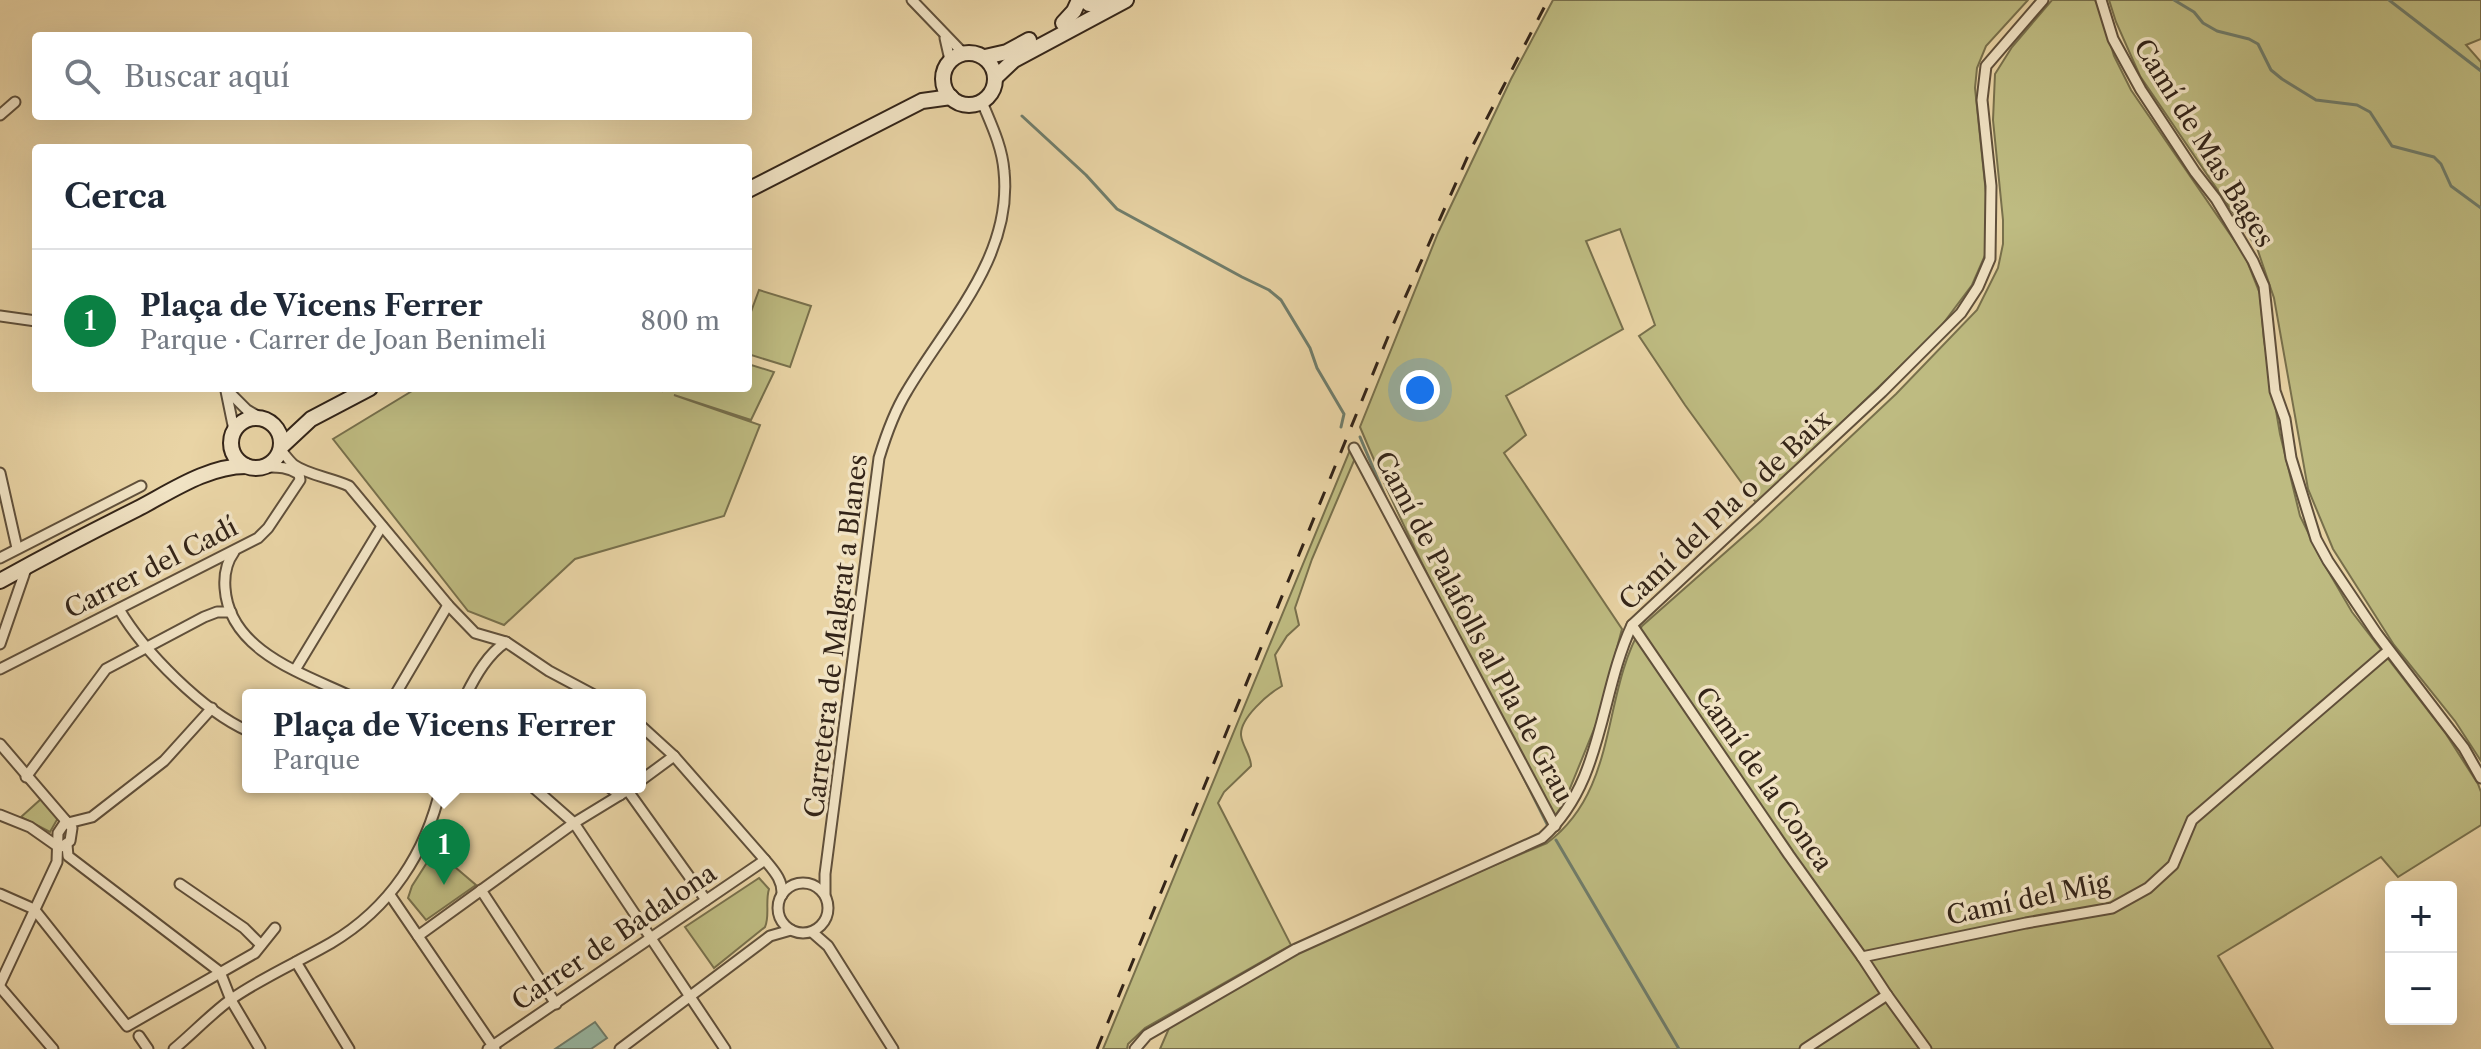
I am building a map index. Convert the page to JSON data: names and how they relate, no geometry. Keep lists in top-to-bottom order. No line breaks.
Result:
{"streets":{"street":["Camí de Mas Bages","Camí del Pla o de Baix","Carrer del Cadí","Camí de Palafolls al Pla de Grau","Carretera de Malgrat a Blanes","Camí de la Conca","Camí del Mig","Carrer de Badalona"]},"crossings":[["Camí de Mas Bages","Camí del Mig"],["Camí del Pla o de Baix","Camí de Palafolls al Pla de Grau"],["Camí del Pla o de Baix","Camí de la Conca"],["Camí de la Conca","Camí del Mig"]],"page":{"search":"Buscar aquí","heading":"Cerca","list":[{"mark":"1","name":"Plaça de Vicens Ferrer","note":"Parque · Carrer de Joan Benimeli","value":"800 m"}],"popup":["Plaça de Vicens Ferrer","Parque"],"pins":"1","map_buttons":["+","−"]}}
